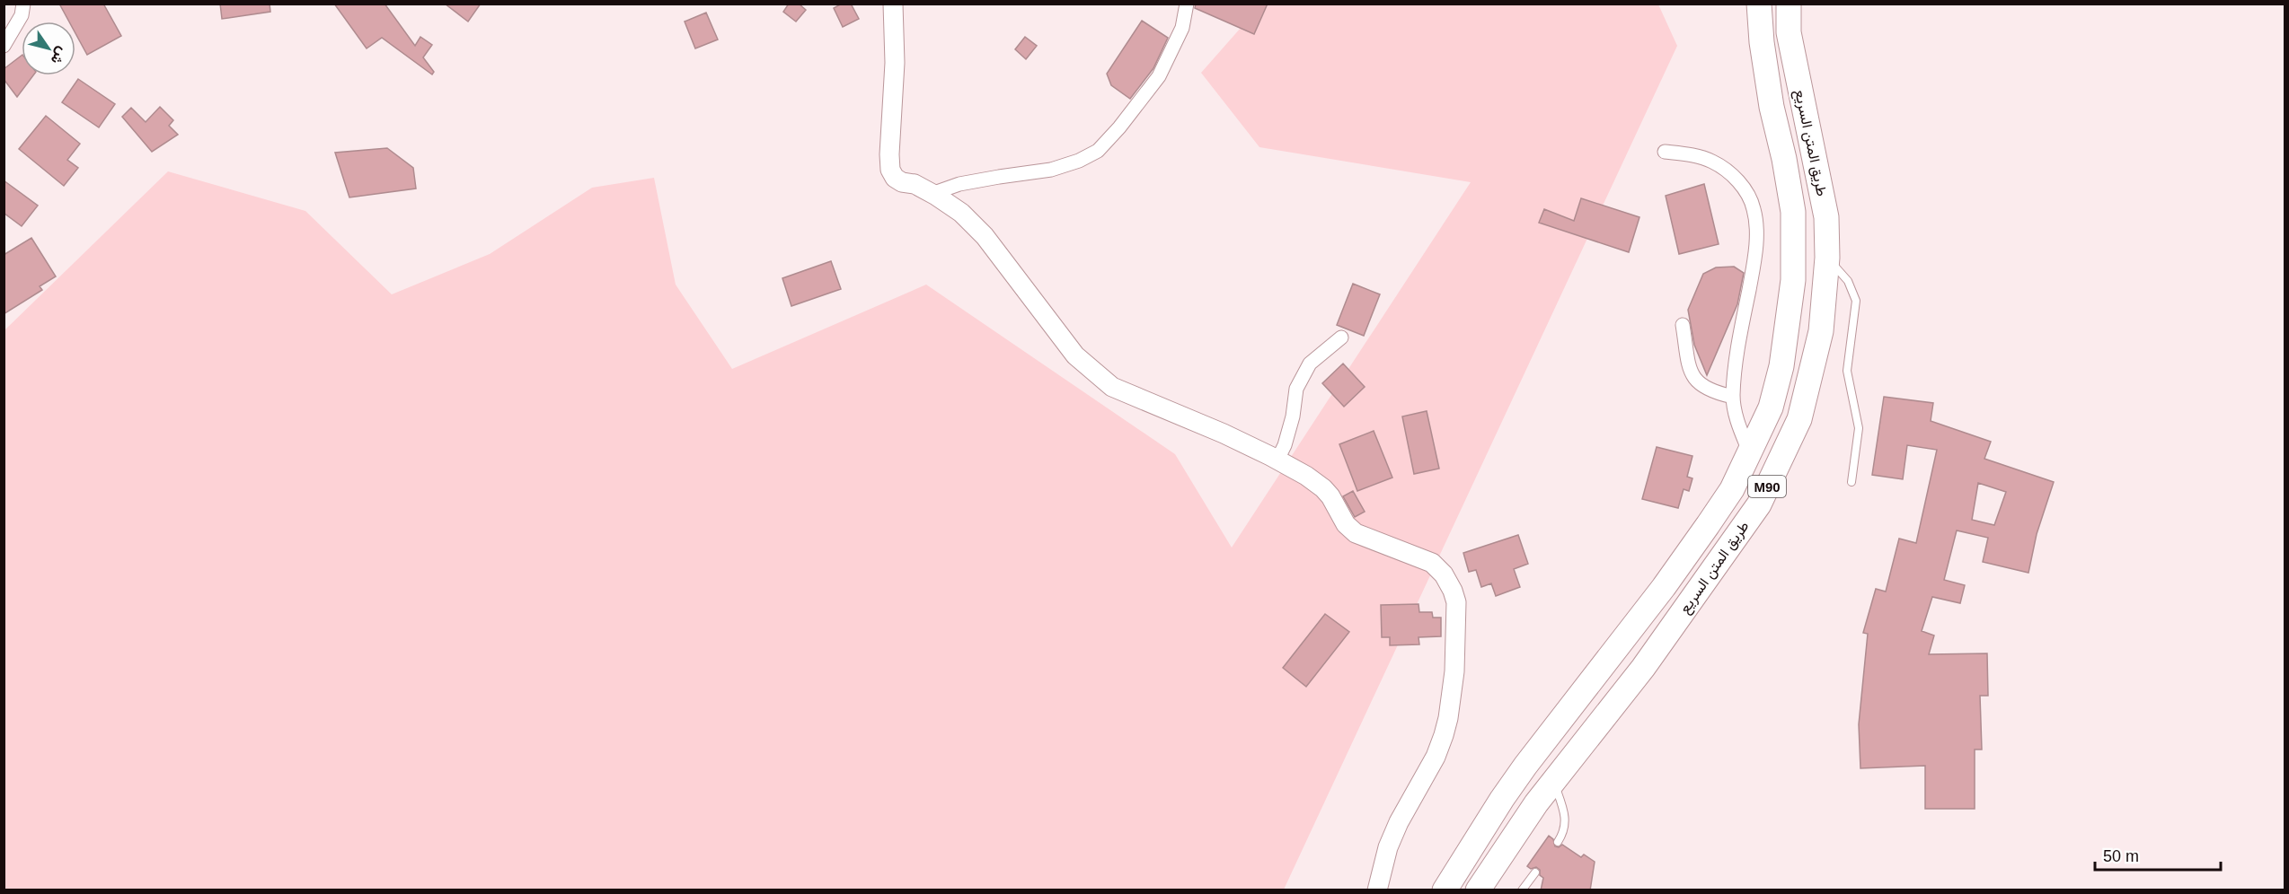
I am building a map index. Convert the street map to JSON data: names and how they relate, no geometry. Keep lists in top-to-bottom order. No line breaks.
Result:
{"streets":{"highway":["طريق المتن السريع","M90"]},"scale_bar":"50 m","north":"bottom right"}
